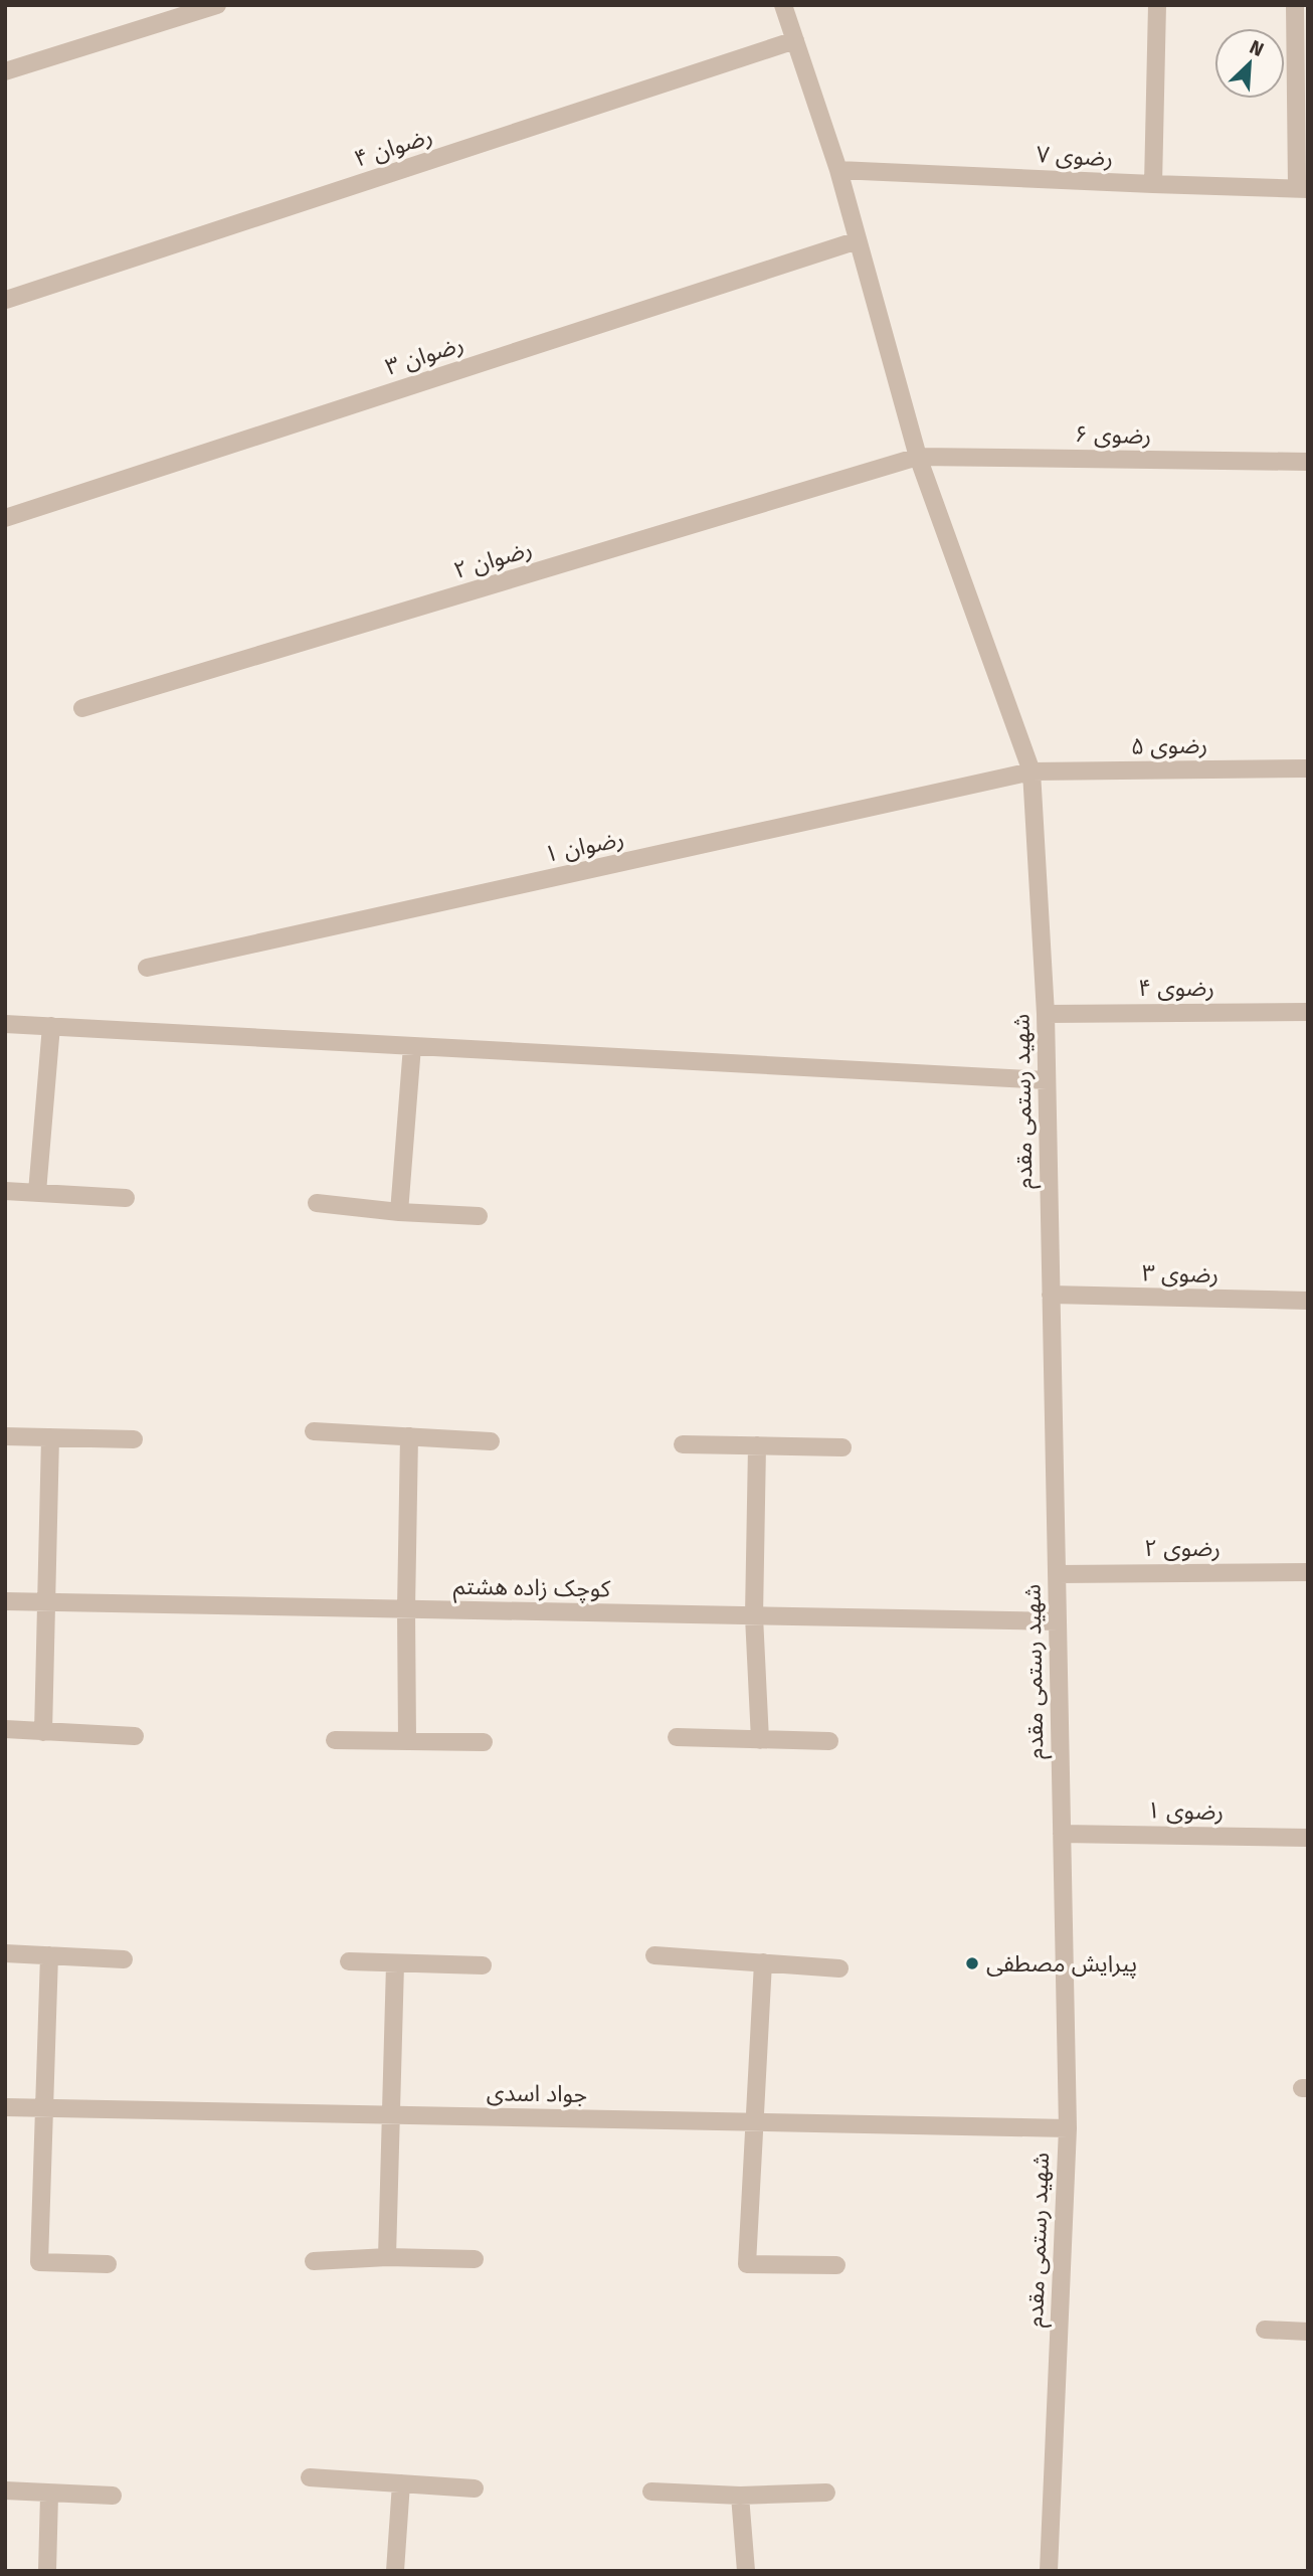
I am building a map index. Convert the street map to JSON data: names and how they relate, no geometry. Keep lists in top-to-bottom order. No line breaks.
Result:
{"streets":{"street":["رضوان ۴","رضوی ۷","رضوان ۳","رضوی ۶","رضوان ۲","رضوی ۵","رضوان ۱","رضوی ۴","شهید رستمی مقدم","رضوی ۳","رضوی ۲","کوچک زاده هشتم","رضوی ۱","جواد اسدی"]},"crossings":[["رضوان ۴","شهید رستمی مقدم"],["رضوی ۷","شهید رستمی مقدم"],["رضوان ۳","شهید رستمی مقدم"],["رضوی ۶","رضوان ۲"],["رضوی ۶","شهید رستمی مقدم"],["رضوان ۲","شهید رستمی مقدم"],["رضوی ۵","رضوان ۱"],["رضوی ۵","شهید رستمی مقدم"],["رضوان ۱","شهید رستمی مقدم"],["رضوی ۴","شهید رستمی مقدم"],["شهید رستمی مقدم","رضوی ۳"],["شهید رستمی مقدم","رضوی ۲"],["شهید رستمی مقدم","کوچک زاده هشتم"],["شهید رستمی مقدم","رضوی ۱"],["شهید رستمی مقدم","جواد اسدی"]],"places":["پیرایش مصطفی"],"north":"top right"}
